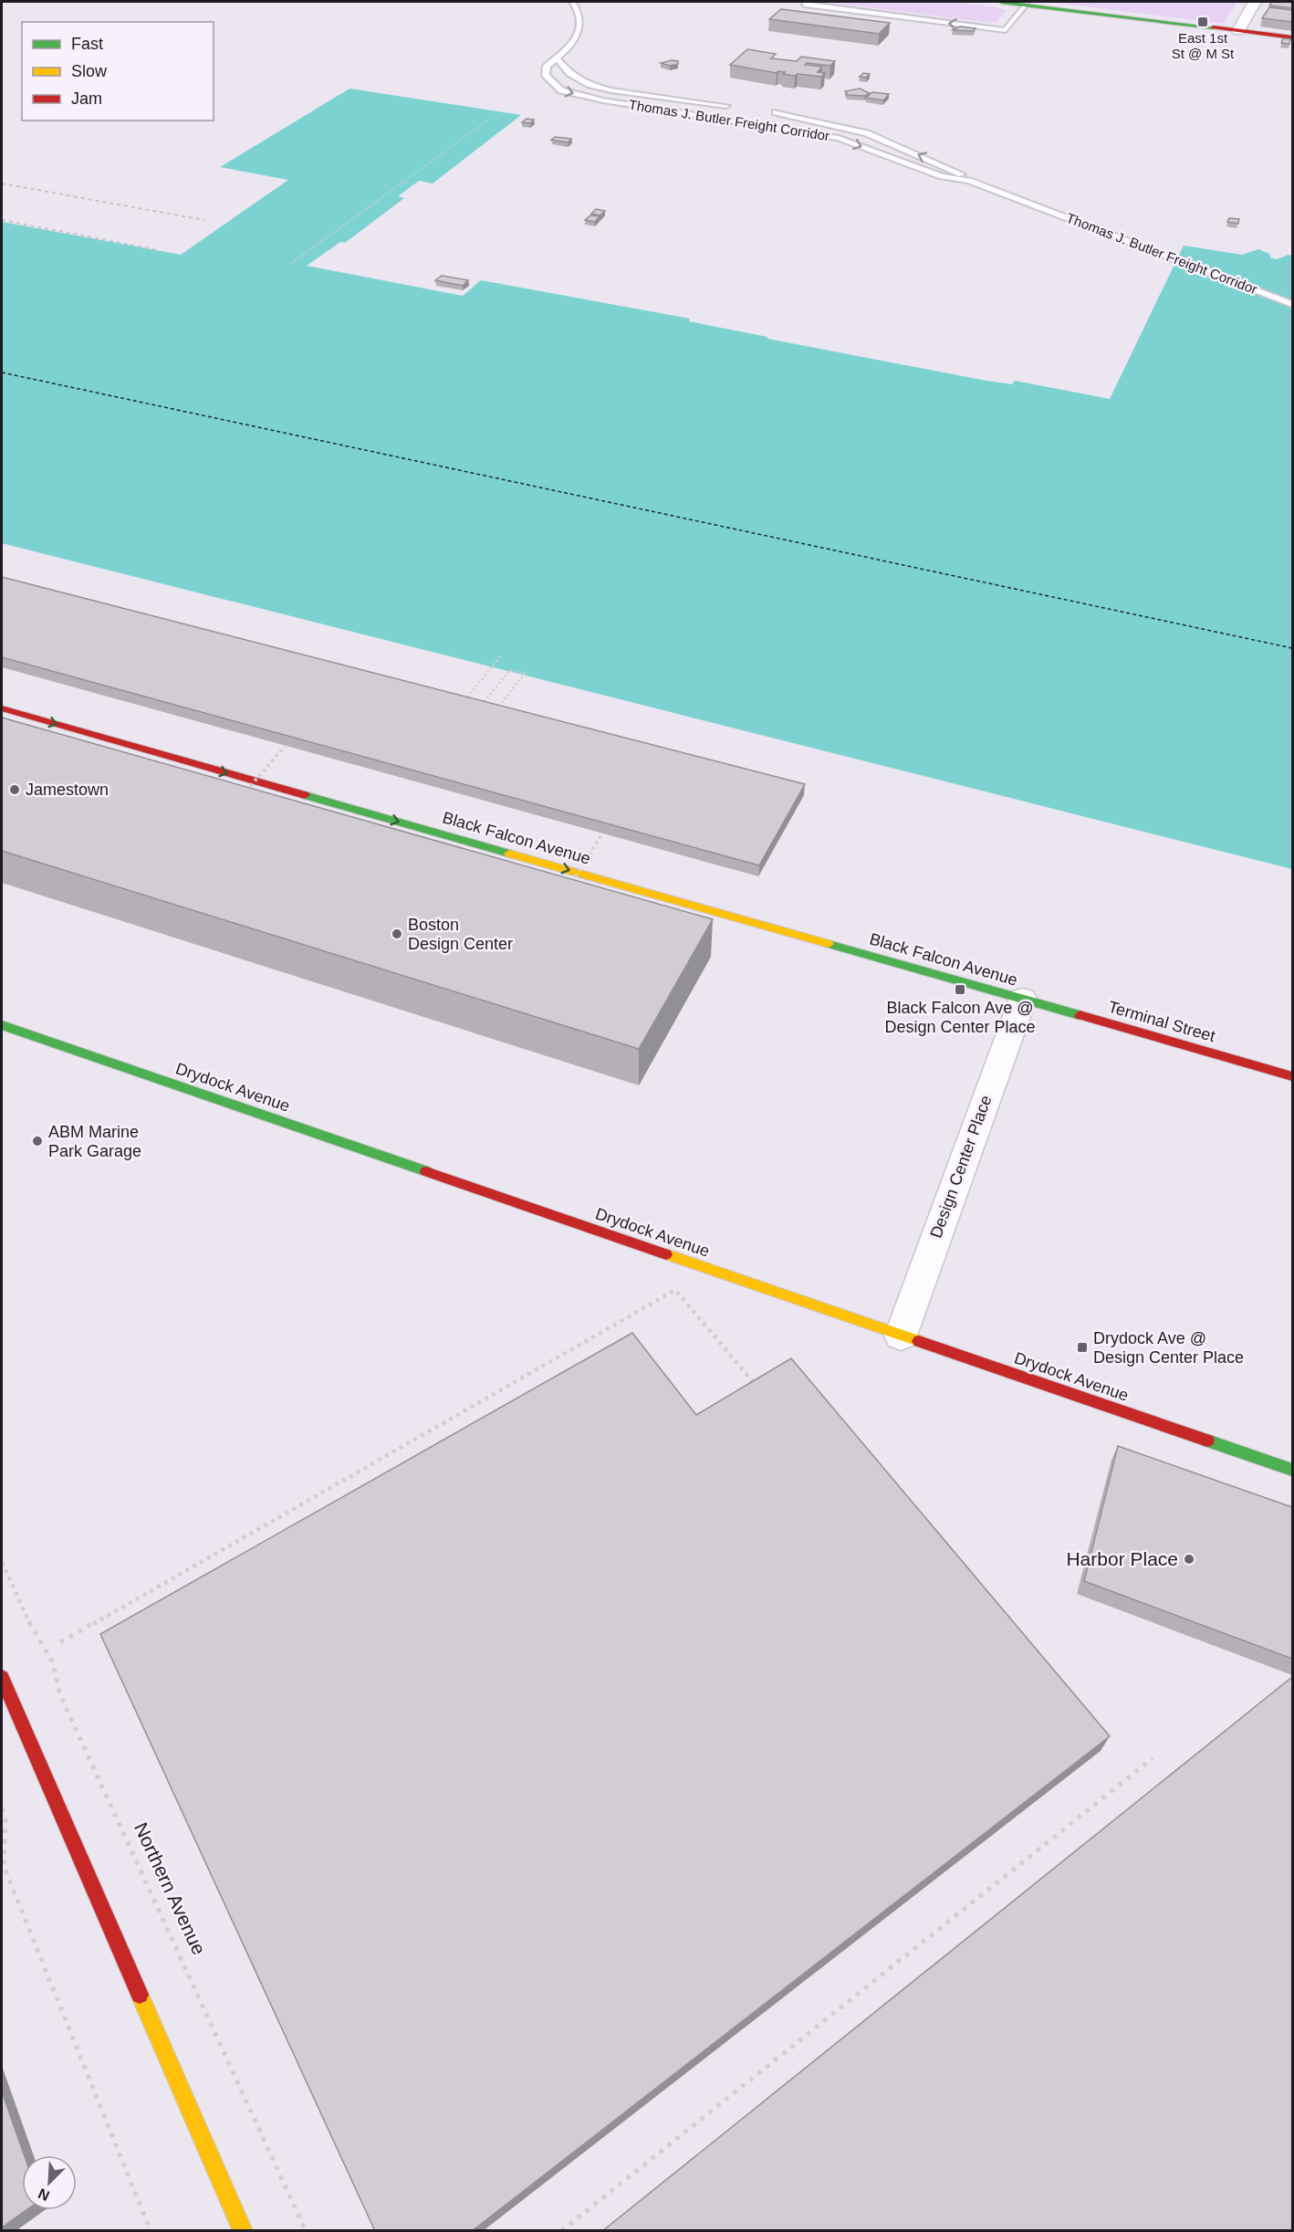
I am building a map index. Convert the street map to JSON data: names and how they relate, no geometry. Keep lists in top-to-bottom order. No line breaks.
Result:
{"streets":{"street":["Black Falcon Avenue","Terminal Street","Drydock Avenue","Design Center Place"],"lane":["Thomas J. Butler Freight Corridor"],"path":["Northern Avenue"]},"crossings":[["Black Falcon Avenue","Terminal Street"],["Black Falcon Avenue","Design Center Place"],["Terminal Street","Design Center Place"],["Drydock Avenue","Design Center Place"]],"one_way":["Black Falcon Avenue"],"places":{"transit":["East 1st St @ M St","Black Falcon Ave @ Design Center Place","Drydock Ave @ Design Center Place"],"other":["Jamestown","Boston Design Center","ABM Marine Park Garage","Harbor Place"]},"legend":["Fast","Slow","Jam"],"north":"bottom left"}
